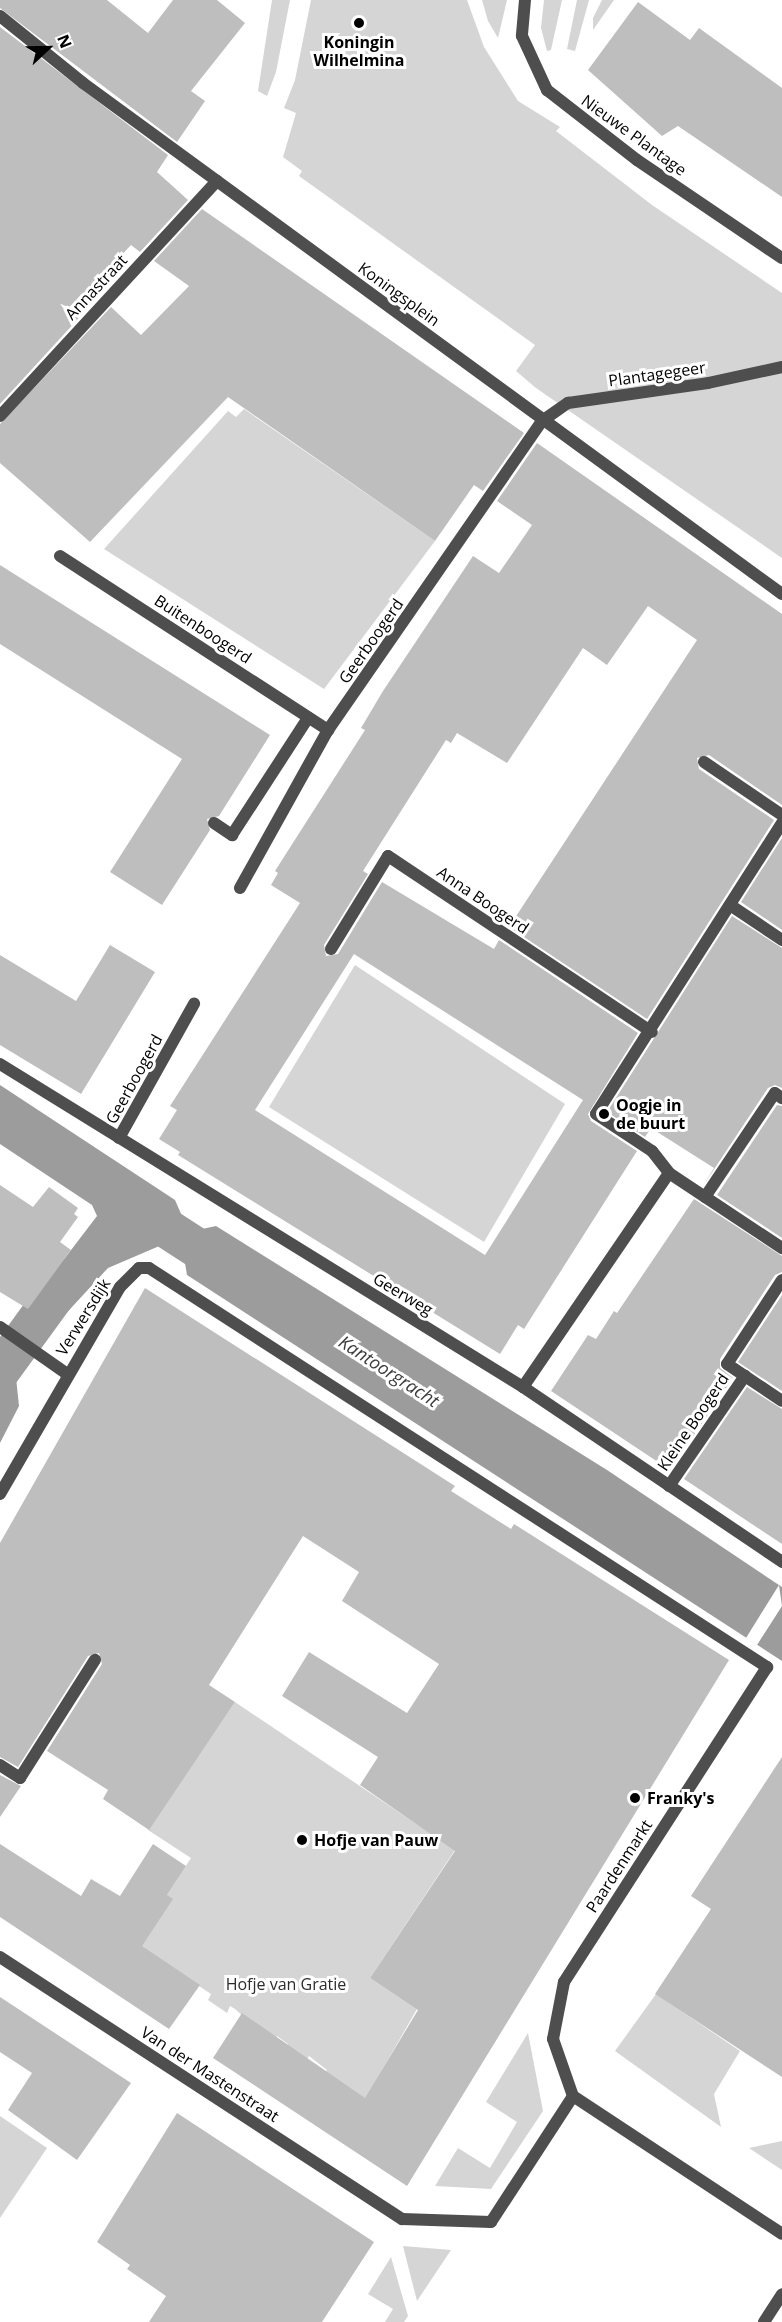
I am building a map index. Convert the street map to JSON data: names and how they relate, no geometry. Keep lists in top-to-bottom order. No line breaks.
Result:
{"streets":{"street":["Nieuwe Plantage","Annastraat","Koningsplein","Plantagegeer","Buitenboogerd","Geerboogerd","Anna Boogerd","Geerweg","Verwersdijk","Kleine Boogerd","Paardenmarkt","Van der Mastenstraat"]},"crossings":[["Annastraat","Koningsplein"],["Koningsplein","Plantagegeer"],["Koningsplein","Geerboogerd"],["Plantagegeer","Geerboogerd"],["Buitenboogerd","Geerboogerd"],["Geerboogerd","Geerweg"],["Geerweg","Kleine Boogerd"],["Verwersdijk","Paardenmarkt"],["Paardenmarkt","Van der Mastenstraat"]],"water":["Kantoorgracht"],"parks":["Hofje van Gratie"],"places":["Koningin Wilhelmina","Oogje in de buurt","Franky's","Hofje van Pauw"],"north":"right"}
